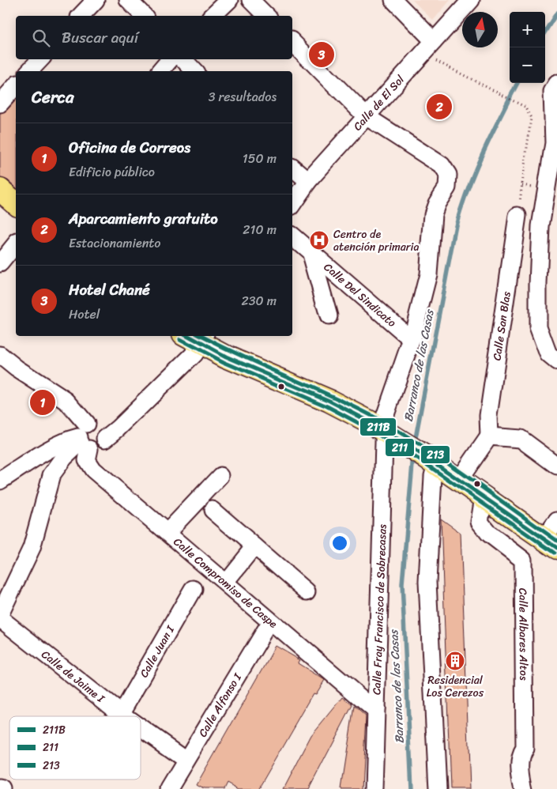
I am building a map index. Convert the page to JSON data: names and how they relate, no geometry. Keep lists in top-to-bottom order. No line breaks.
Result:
{"streets":{"street":["Calle de El Sol","Calle Del Sindicato","Calle San Blas","Calle Compromiso de Caspe","Calle Fray Francisco de Sobrecasas","Calle Albares Altos","Calle Juan I","Calle de Jaime I","Calle Alfonso I"]},"crossings":[["Calle de El Sol","Calle Fray Francisco de Sobrecasas"],["Calle Del Sindicato","Calle Fray Francisco de Sobrecasas"],["Calle Compromiso de Caspe","Calle Fray Francisco de Sobrecasas"],["Calle Compromiso de Caspe","Calle Alfonso I"],["Calle Juan I","Calle de Jaime I"],["Calle de Jaime I","Calle Alfonso I"]],"water":["Barranco de las Casas"],"places":{"hospital":["Centro de atención primaria"],"building":["Residencial Los Cerezos"]},"lines":["transit line 211B","transit line 213","transit line 211"],"legend":["211B","211","213"],"north":"top","page":{"map_buttons":["+","−"],"search":"Buscar aquí","pins":["3","2","1"],"heading":["Cerca","3 resultados"],"list":[{"mark":"1","name":"Oficina de Correos","note":"Edificio público","value":"150 m"},{"mark":"2","name":"Aparcamiento gratuito","note":"Estacionamiento","value":"210 m"},{"mark":"3","name":"Hotel Chané","note":"Hotel","value":"230 m"}]}}
